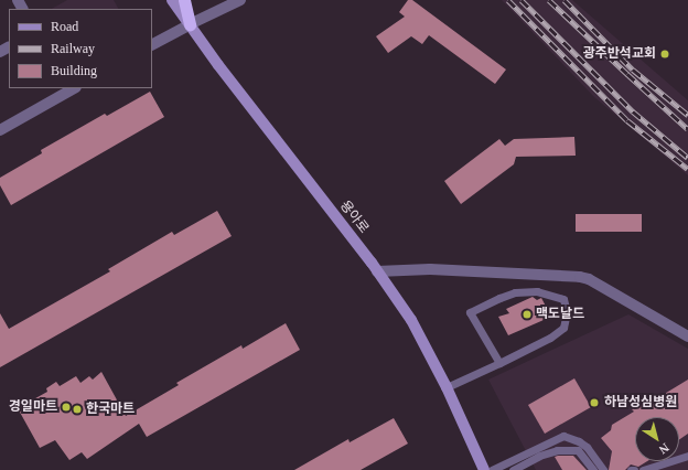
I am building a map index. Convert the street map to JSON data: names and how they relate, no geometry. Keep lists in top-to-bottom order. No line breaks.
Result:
{"streets":{"main road":["용아로"]},"places":["광주반석교회","맥도날드","하남성심병원","경일마트","한국마트"],"legend":["Road","Railway","Building"],"north":"bottom right"}
